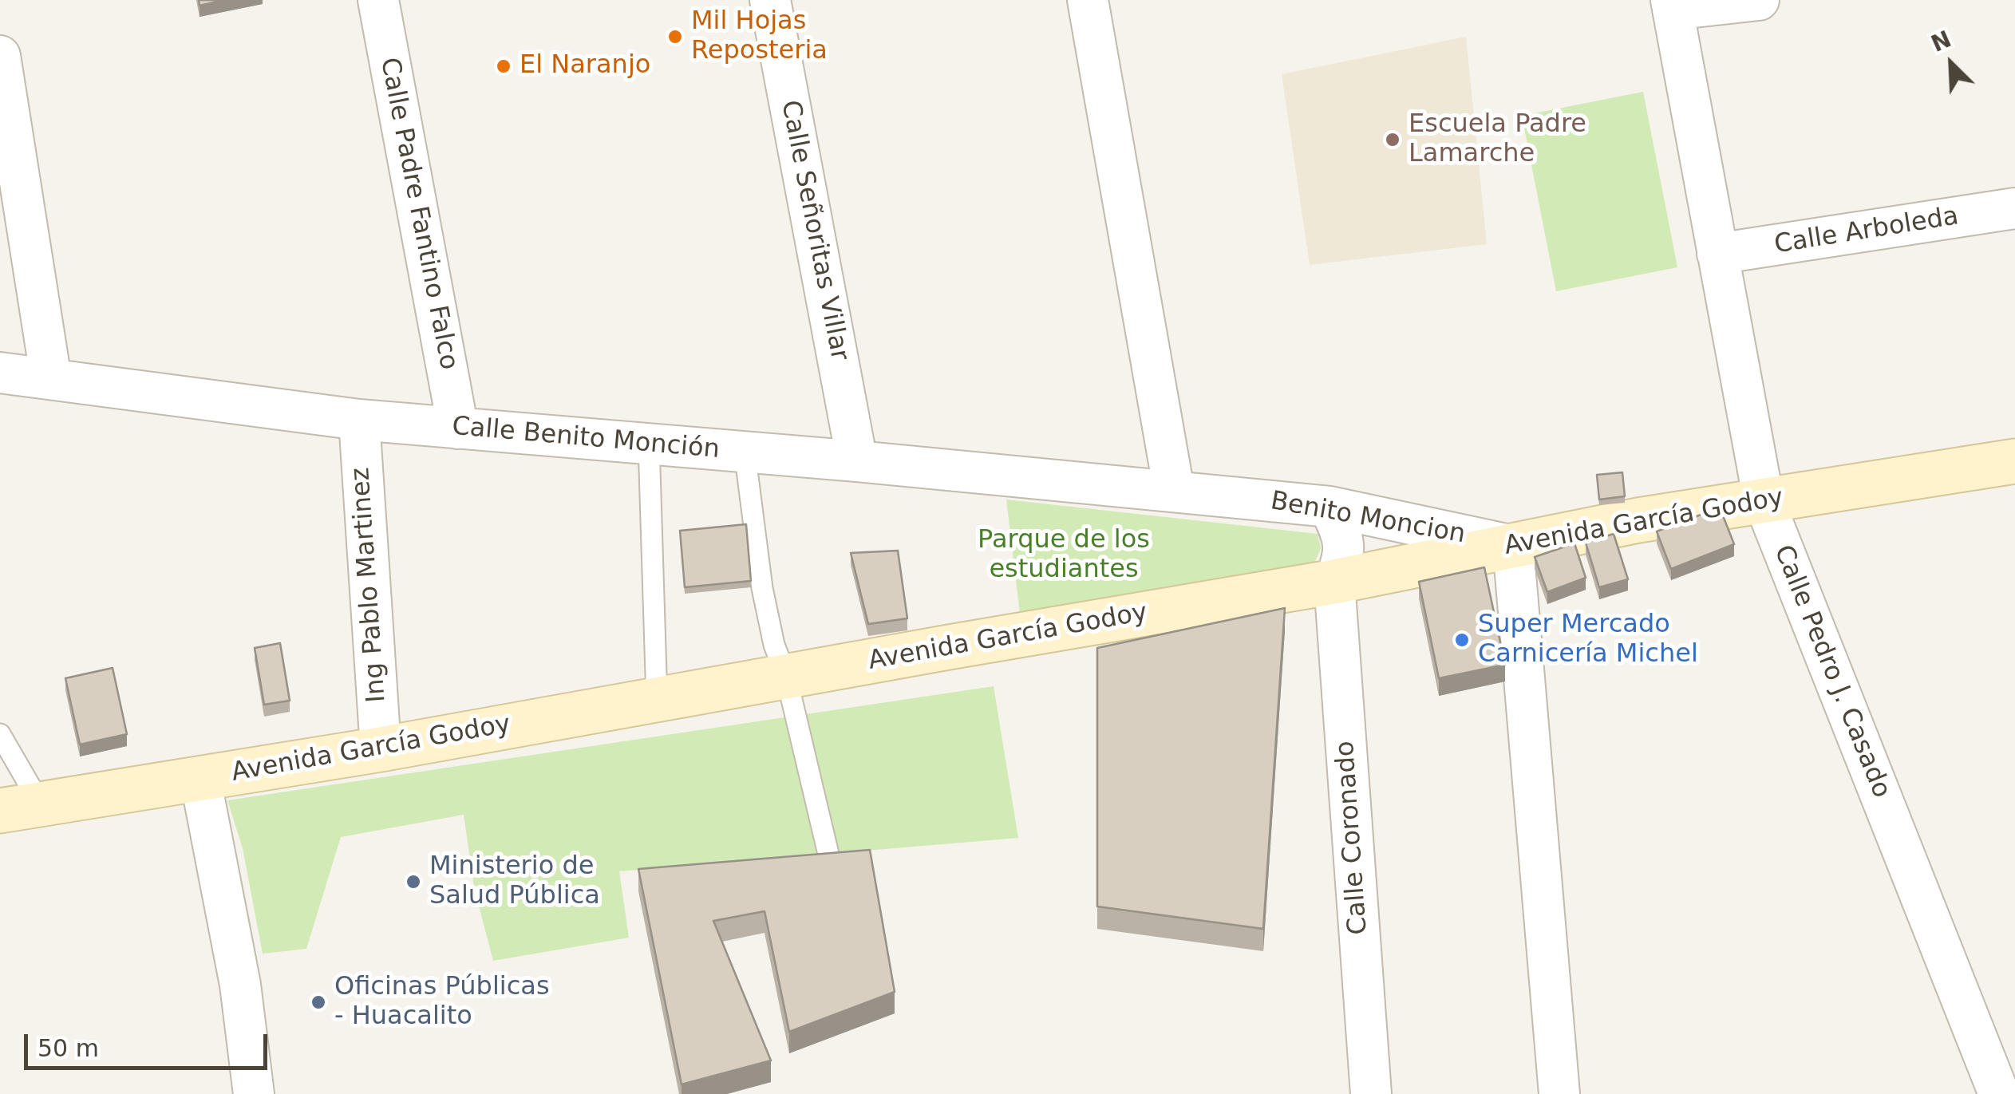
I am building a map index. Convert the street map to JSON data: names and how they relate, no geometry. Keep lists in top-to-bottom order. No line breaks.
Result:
{"streets":{"main road":["Avenida García Godoy"],"street":["Calle Padre Fantino Falco","Calle Señoritas Villar","Calle Arboleda","Calle Benito Monción","Benito Moncion","Ing Pablo Martinez","Calle Pedro J. Casado","Calle Coronado"]},"crossings":[["Calle Padre Fantino Falco","Calle Benito Monción"],["Calle Señoritas Villar","Calle Benito Monción"],["Calle Arboleda","Calle Pedro J. Casado"],["Calle Benito Monción","Benito Moncion"],["Calle Benito Monción","Ing Pablo Martinez"],["Benito Moncion","Avenida García Godoy"],["Benito Moncion","Calle Coronado"],["Avenida García Godoy","Ing Pablo Martinez"],["Avenida García Godoy","Calle Pedro J. Casado"],["Avenida García Godoy","Calle Coronado"]],"parks":["Parque de los estudiantes"],"places":["Mil Hojas Reposteria","El Naranjo","Escuela Padre Lamarche","Super Mercado Carnicería Michel","Ministerio de Salud Pública","Oficinas Públicas - Huacalito"],"scale_bar":"50 m","north":"top left"}
